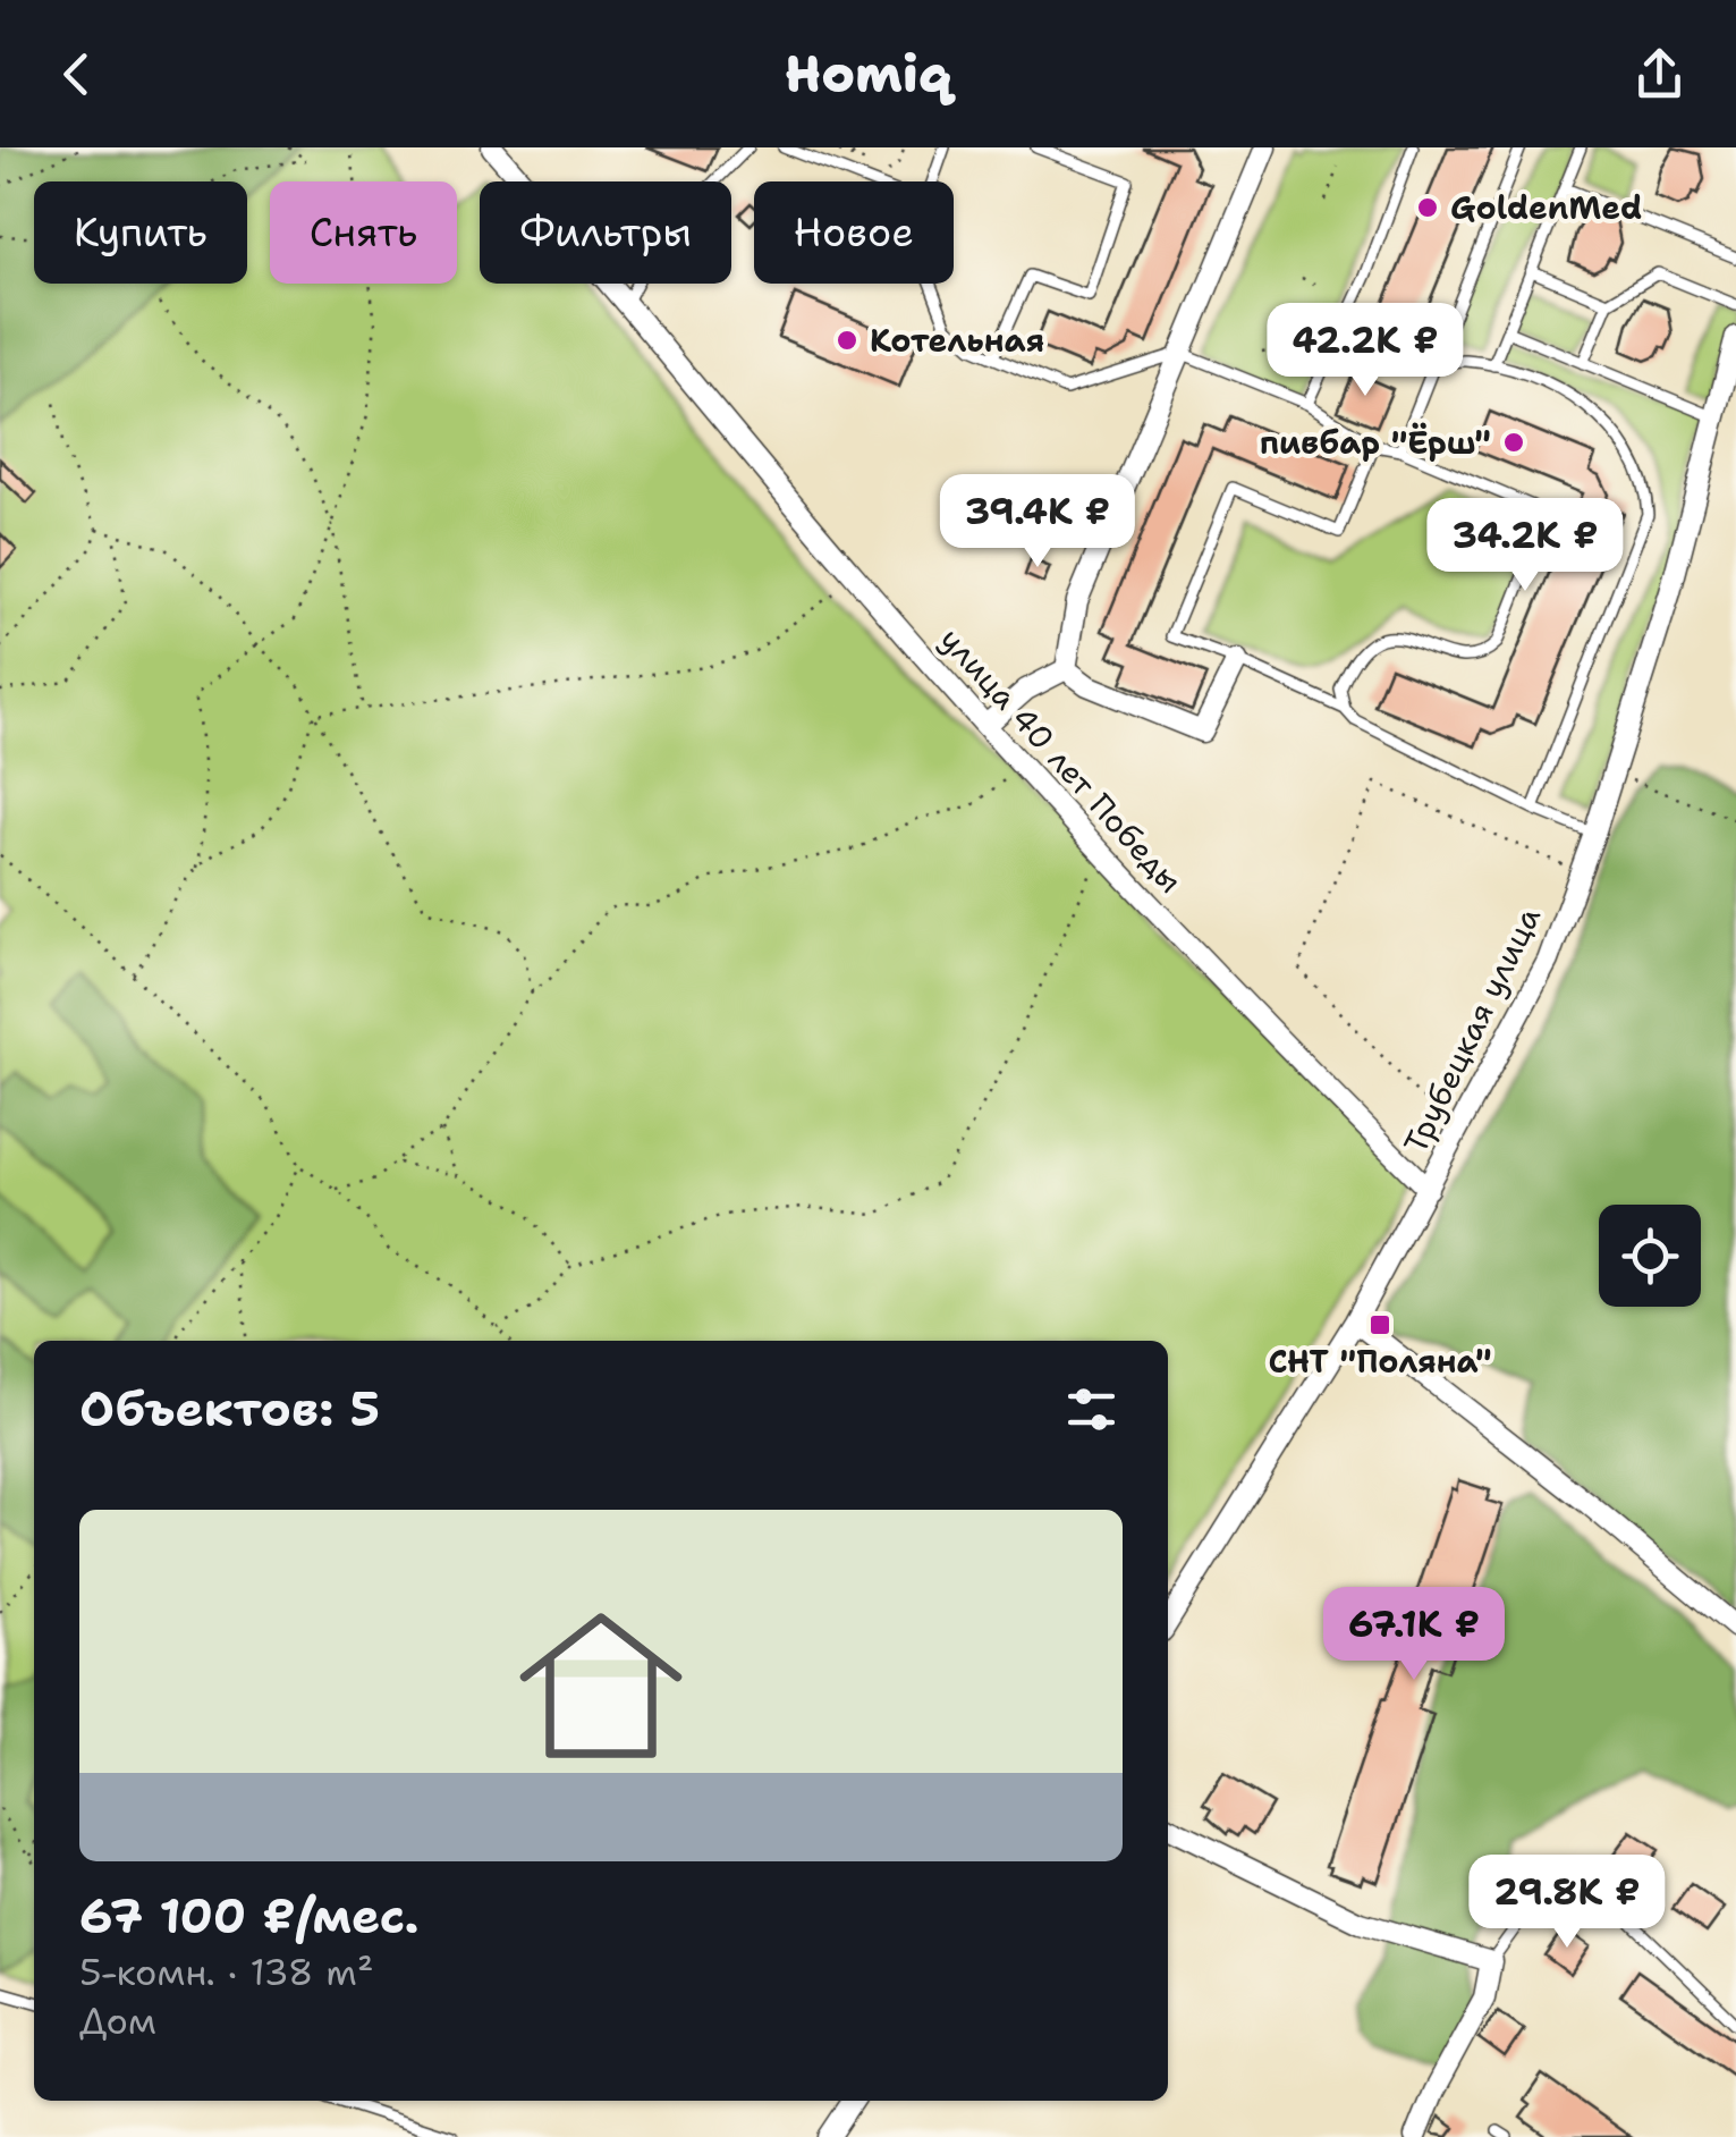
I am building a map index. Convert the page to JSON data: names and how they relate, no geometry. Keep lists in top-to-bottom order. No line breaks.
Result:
{"streets":{"street":["улица 40 лет Победы","Трубецкая улица"]},"crossings":[["улица 40 лет Победы","Трубецкая улица"]],"places":{"other":["GoldenMed","Котельная","пивбар \"Ёрш\""],"transit":["СНТ \"Поляна\""]},"page":{"header":"Homiq","chip":["Купить","Снять","Фильтры","Новое"],"price":["42.2K ₽","39.4K ₽","34.2K ₽","67.1K ₽","29.8K ₽"],"heading":"Объектов: 5","list":[{"name":"67 100 ₽/мес.","note":"5-комн. · 138 m² · Дом"}]}}
